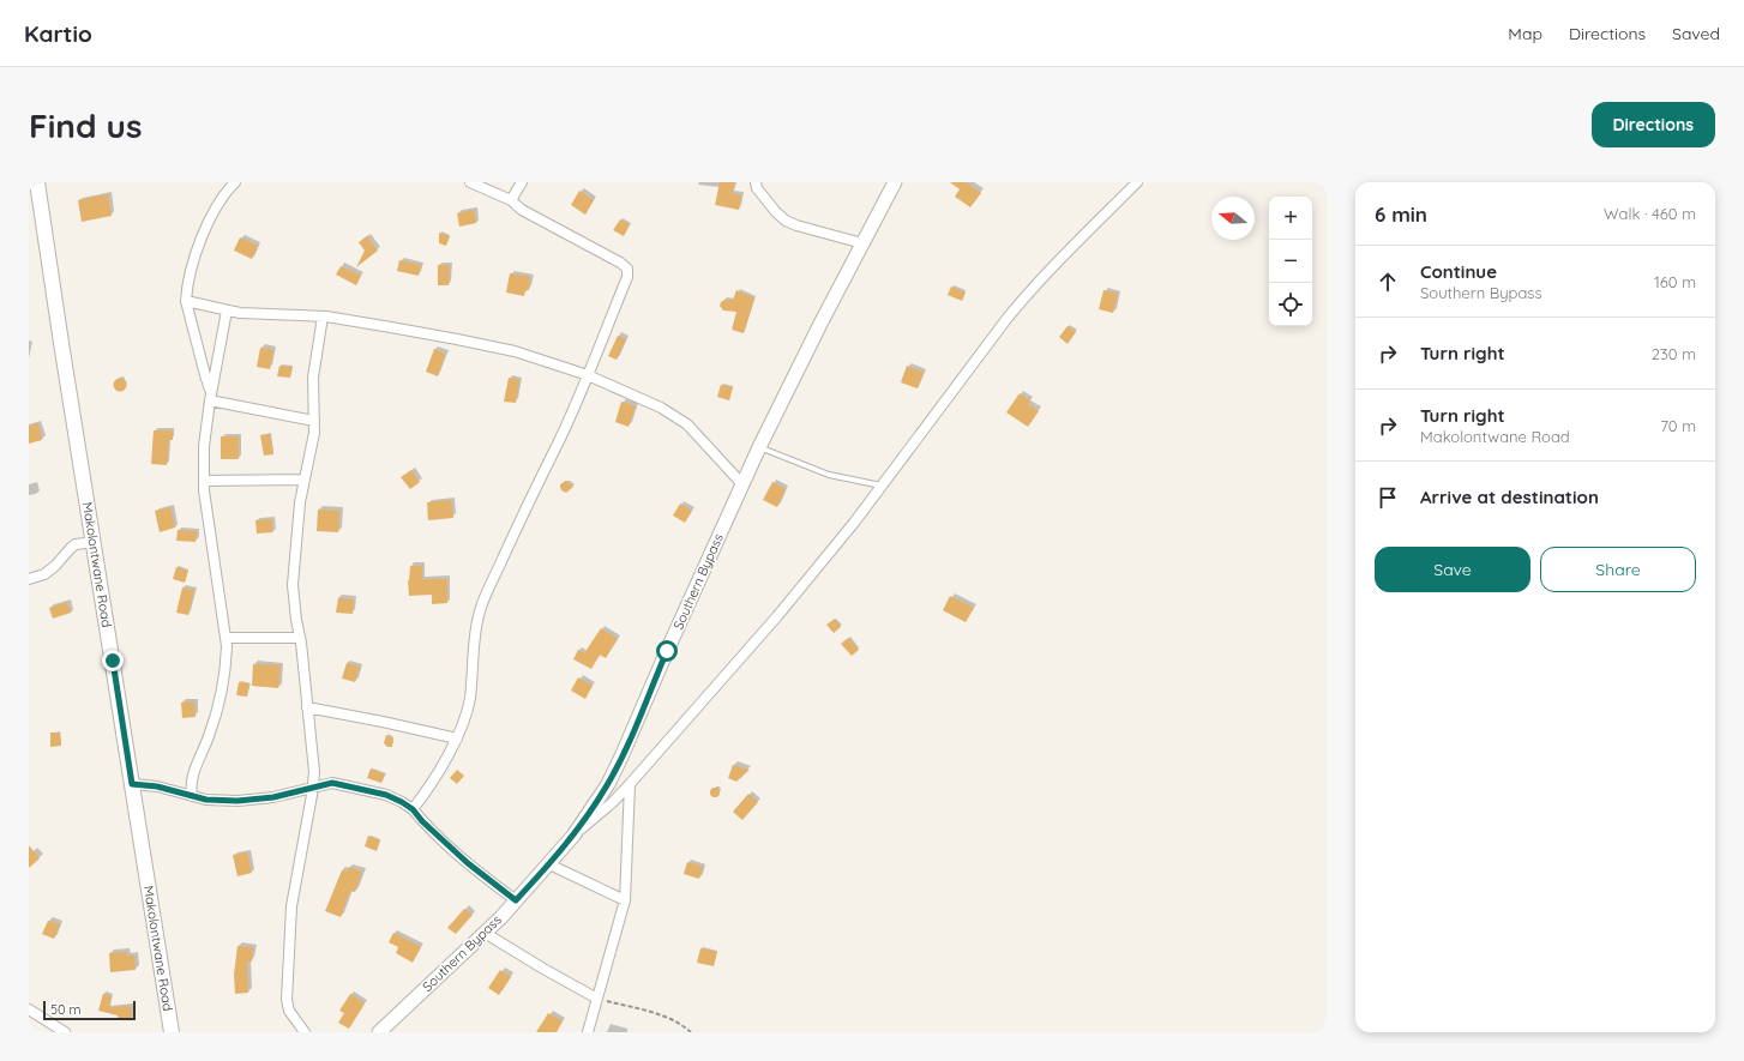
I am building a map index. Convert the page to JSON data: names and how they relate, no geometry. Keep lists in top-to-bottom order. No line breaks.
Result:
{"streets":{"main road":["Makolontwane Road"],"street":["Southern Bypass"]},"scale_bar":"50 m","north":"left","page":{"header":"Kartio","nav":["Map","Directions","Saved"],"buttons":["Directions",["Save","Share"]],"title":"Find us","heading":["6 min","Walk · 460 m"],"map_buttons":["+","−"],"list":[["Continue","Southern Bypass","160 m"],["Turn right","230 m"],["Turn right","Makolontwane Road","70 m"],"Arrive at destination"],"scale":"50 m"}}
